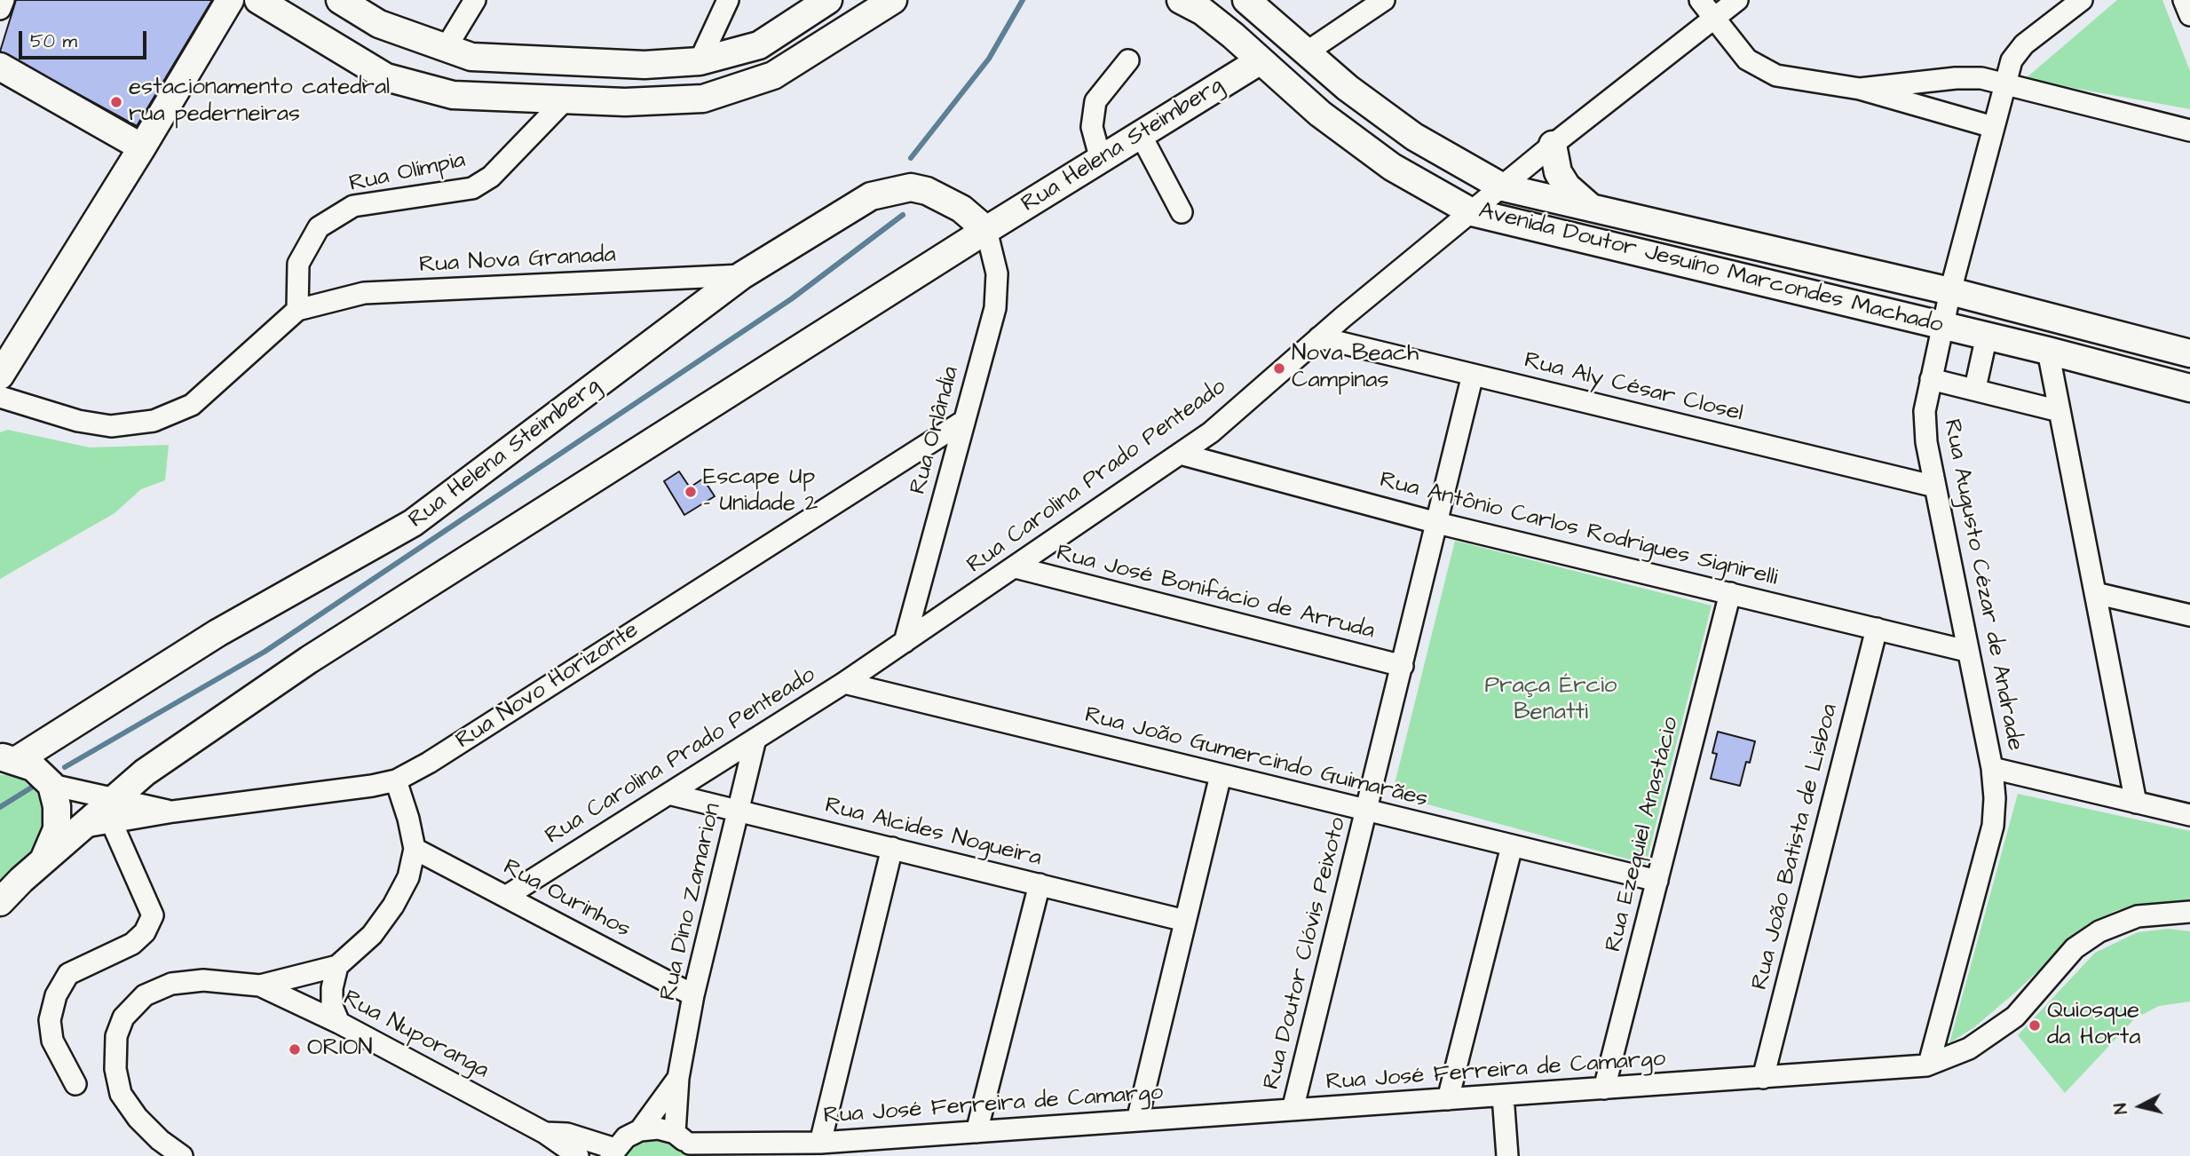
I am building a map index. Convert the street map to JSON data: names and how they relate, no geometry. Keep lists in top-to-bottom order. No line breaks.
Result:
{"streets":{"main road":["Rua Helena Steimberg","Avenida Doutor Jesuíno Marcondes Machado"],"street":["Rua Olímpia","Rua Nova Granada","Rua Aly César Closel","Rua Orlândia","Rua Carolina Prado Penteado","Rua Antônio Carlos Rodrigues Signirelli","Rua Augusto Cézar de Andrade","Rua José Bonifácio de Arruda","Rua Novo Horizonte","Rua João Gumercindo Guimarães","Rua Alcides Nogueira","Rua Ezequiel Anastácio","Rua João Batista de Lisboa","Rua Ourinhos","Rua Dino Zamarion","Rua Doutor Clóvis Peixoto","Rua Nuporanga","Rua José Ferreira de Camargo"]},"crossings":[["Rua Helena Steimberg","Rua Nova Granada"],["Rua Helena Steimberg","Avenida Doutor Jesuíno Marcondes Machado"],["Rua Helena Steimberg","Rua Orlândia"],["Rua Helena Steimberg","Rua Novo Horizonte"],["Rua Olímpia","Rua Nova Granada"],["Avenida Doutor Jesuíno Marcondes Machado","Rua Carolina Prado Penteado"],["Avenida Doutor Jesuíno Marcondes Machado","Rua Augusto Cézar de Andrade"],["Rua Aly César Closel","Rua Carolina Prado Penteado"],["Rua Aly César Closel","Rua Augusto Cézar de Andrade"],["Rua Aly César Closel","Rua Doutor Clóvis Peixoto"],["Rua Orlândia","Rua Carolina Prado Penteado"],["Rua Orlândia","Rua Novo Horizonte"],["Rua Carolina Prado Penteado","Rua Antônio Carlos Rodrigues Signirelli"],["Rua Carolina Prado Penteado","Rua José Bonifácio de Arruda"],["Rua Carolina Prado Penteado","Rua João Gumercindo Guimarães"],["Rua Carolina Prado Penteado","Rua Alcides Nogueira"],["Rua Carolina Prado Penteado","Rua Ourinhos"],["Rua Carolina Prado Penteado","Rua Dino Zamarion"],["Rua Antônio Carlos Rodrigues Signirelli","Rua Augusto Cézar de Andrade"],["Rua Antônio Carlos Rodrigues Signirelli","Rua Ezequiel Anastácio"],["Rua Antônio Carlos Rodrigues Signirelli","Rua João Batista de Lisboa"],["Rua Antônio Carlos Rodrigues Signirelli","Rua Doutor Clóvis Peixoto"],["Rua Augusto Cézar de Andrade","Rua José Ferreira de Camargo"],["Rua José Bonifácio de Arruda","Rua Doutor Clóvis Peixoto"],["Rua João Gumercindo Guimarães","Rua Ezequiel Anastácio"],["Rua João Gumercindo Guimarães","Rua Doutor Clóvis Peixoto"],["Rua Alcides Nogueira","Rua Dino Zamarion"],["Rua Ezequiel Anastácio","Rua José Ferreira de Camargo"],["Rua João Batista de Lisboa","Rua José Ferreira de Camargo"],["Rua Ourinhos","Rua Dino Zamarion"],["Rua Dino Zamarion","Rua Nuporanga"],["Rua Dino Zamarion","Rua José Ferreira de Camargo"],["Rua Doutor Clóvis Peixoto","Rua José Ferreira de Camargo"]],"parks":["Praça Ércio Benatti"],"places":["estacionamento catedral rua pederneiras","Nova Beach Campinas","Escape Up - Unidade 2","Quiosque da Horta","ORION"],"scale_bar":"50 m","north":"left"}
